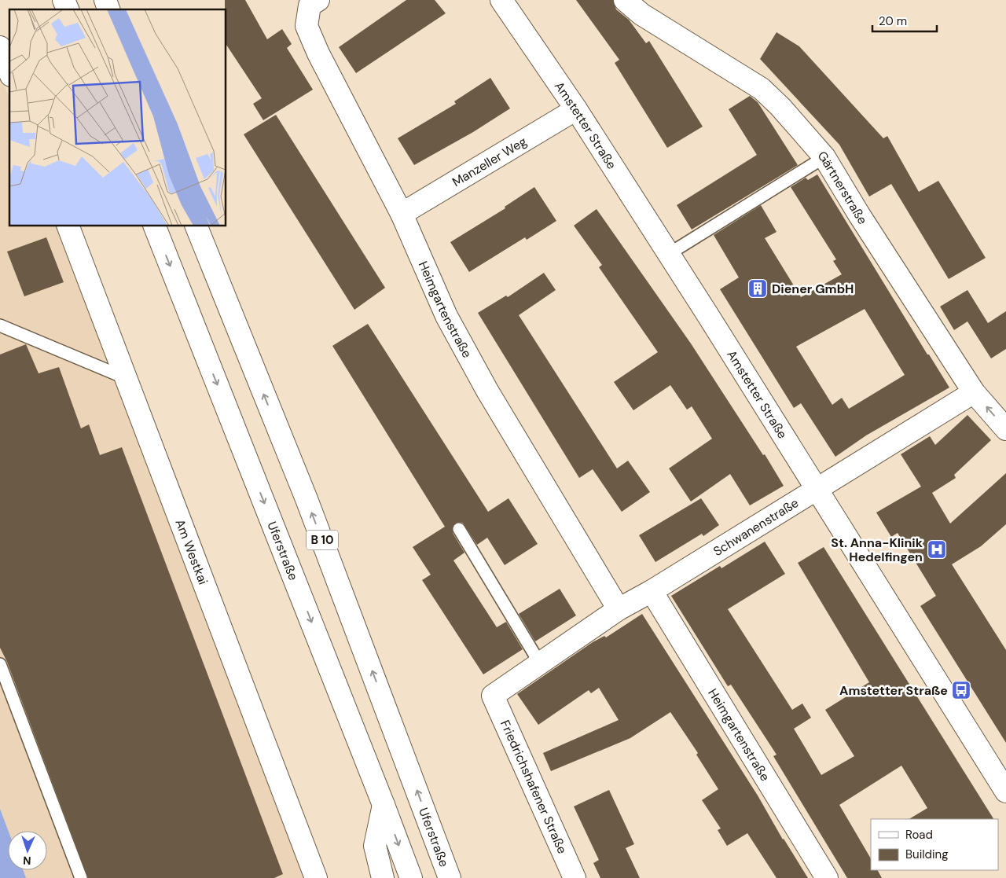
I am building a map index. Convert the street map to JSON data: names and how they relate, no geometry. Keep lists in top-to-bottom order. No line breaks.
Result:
{"streets":{"main road":["Amstetter Straße","Manzeller Weg","Gärtnerstraße","Heimgartenstraße","Schwanenstraße","B 10","Uferstraße","Am Westkai","Friedrichshafener Straße"]},"crossings":[["Amstetter Straße","Manzeller Weg"],["Amstetter Straße","Schwanenstraße"],["Manzeller Weg","Heimgartenstraße"],["Gärtnerstraße","Schwanenstraße"],["Heimgartenstraße","Schwanenstraße"],["Schwanenstraße","Friedrichshafener Straße"]],"places":{"building":["Diener GmbH"],"hospital":["St. Anna-Klinik Hedelfingen"],"bus stop":["Amstetter Straße"]},"legend":["Road","Building"],"scale_bar":"20 m","north":"bottom"}
